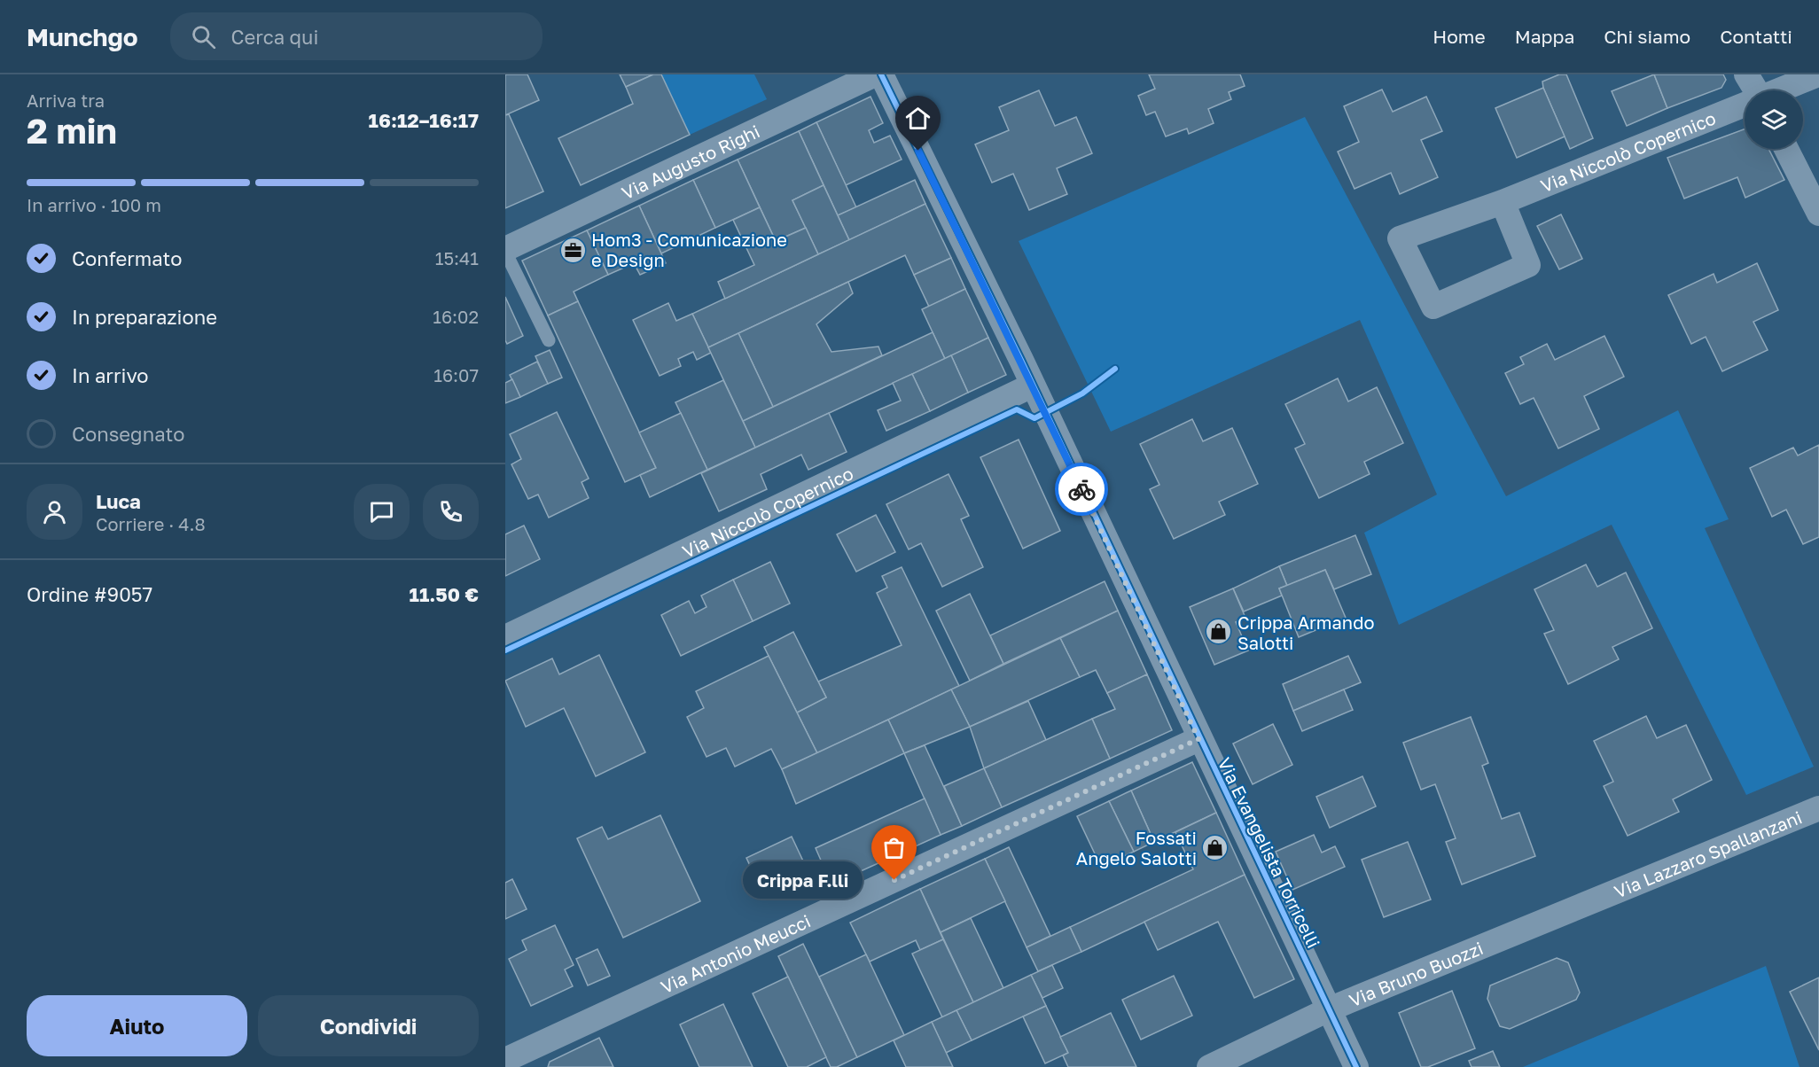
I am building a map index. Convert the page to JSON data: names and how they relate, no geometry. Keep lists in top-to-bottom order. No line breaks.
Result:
{"streets":{"street":["Via Niccolò Copernico","Via Augusto Righi","Via Evangelista Torricelli","Via Lazzaro Spallanzani","Via Antonio Meucci","Via Bruno Buozzi"]},"crossings":[["Via Niccolò Copernico","Via Evangelista Torricelli"],["Via Evangelista Torricelli","Via Antonio Meucci"],["Via Evangelista Torricelli","Via Bruno Buozzi"],["Via Lazzaro Spallanzani","Via Bruno Buozzi"]],"places":{"office":["Hom3 - Comunicazione e Design"],"shop":["Crippa Armando Salotti","Fossati Angelo Salotti"],"other":["Crippa F.lli"]},"page":{"header":"Munchgo","search":"Cerca qui","nav":["Home","Mappa","Chi siamo","Contatti"],"heading":["2 min","Arriva tra","16:12–16:17"],"panel":["Luca","Corriere · 4.8","Ordine #9057","11.50 €"],"bar":"In arrivo · 100 m","list":[["Confermato","15:41"],["In preparazione","16:02"],["In arrivo","16:07"],"Consegnato"],"bubble":"Crippa F.lli","buttons":["Aiuto","Condividi"]}}
